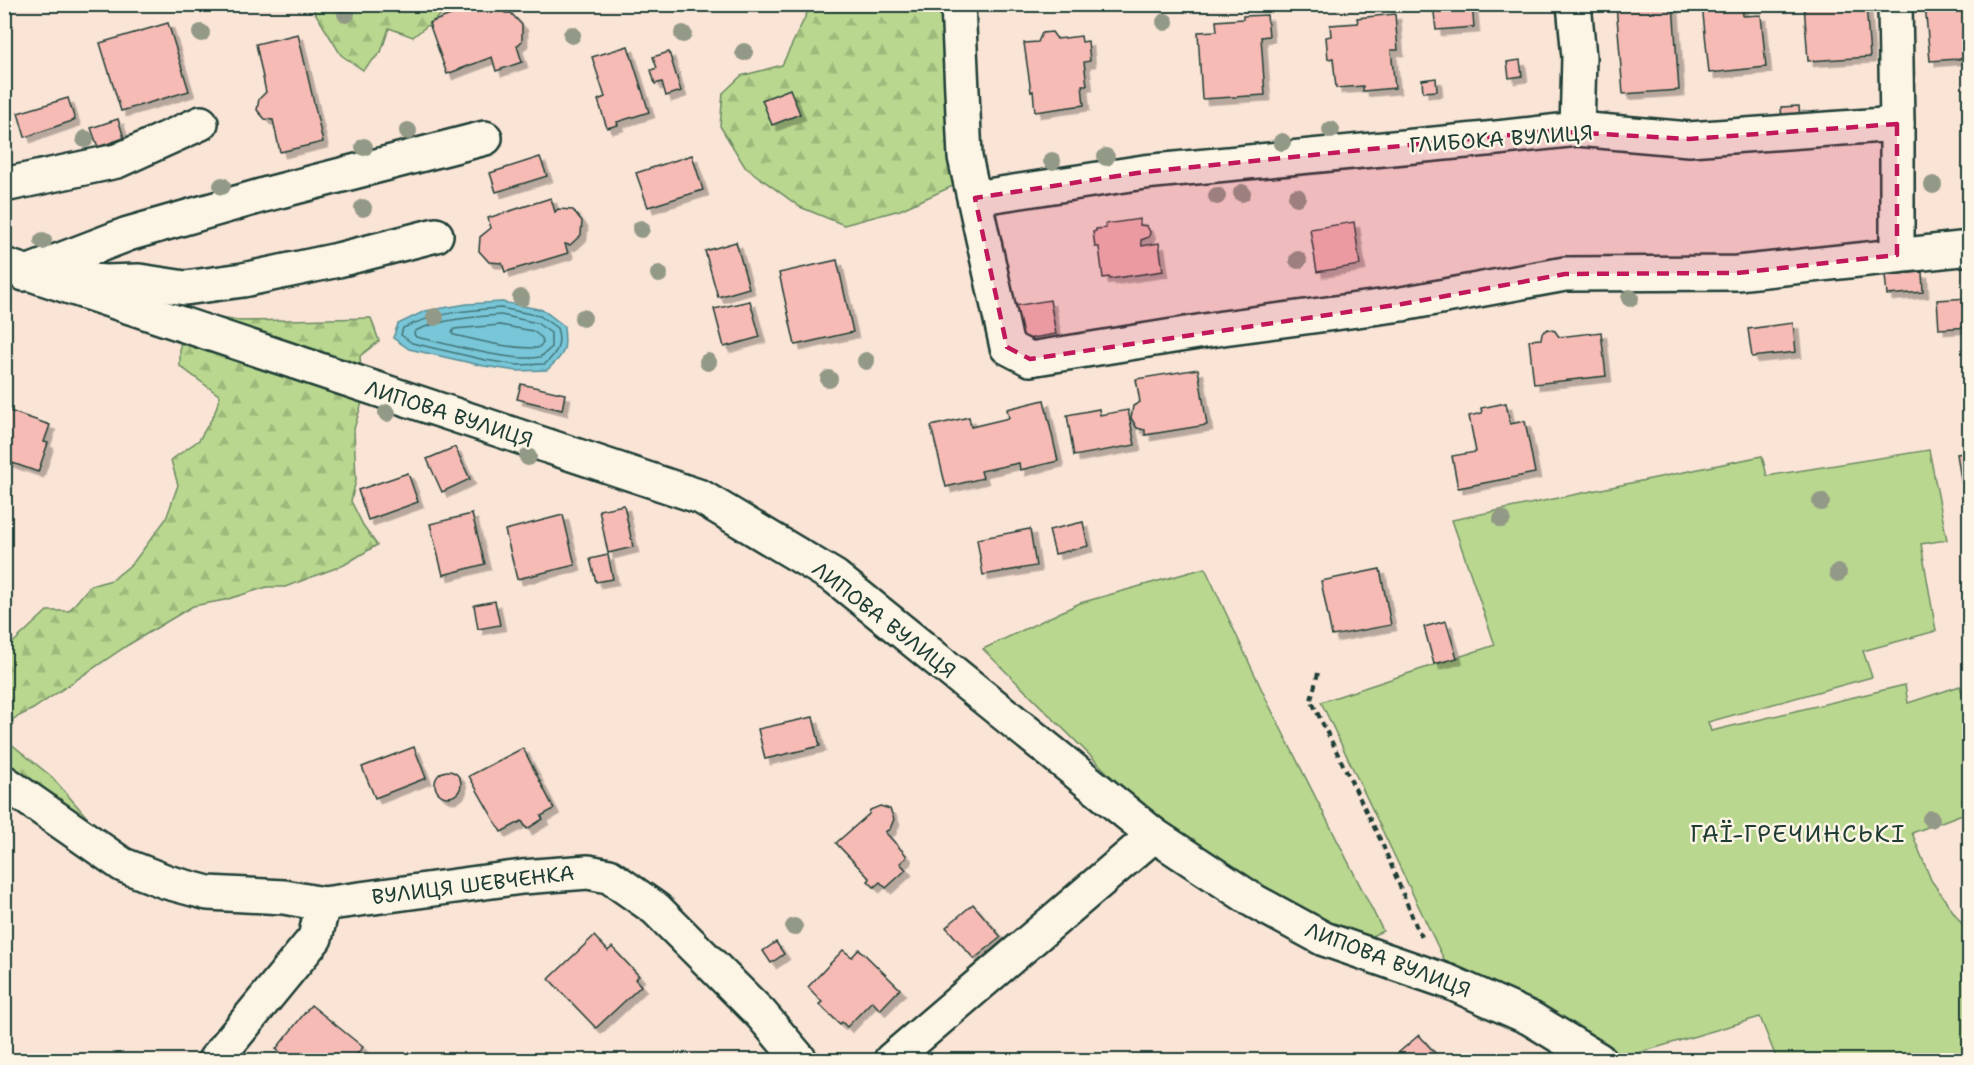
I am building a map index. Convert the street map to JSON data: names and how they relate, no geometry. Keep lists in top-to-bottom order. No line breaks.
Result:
{"streets":{"street":["ГЛИБОКА ВУЛИЦЯ","ЛИПОВА ВУЛИЦЯ","ВУЛИЦЯ ШЕВЧЕНКА"]},"districts":["ГАЇ-ГРЕЧИНСЬКІ"]}
